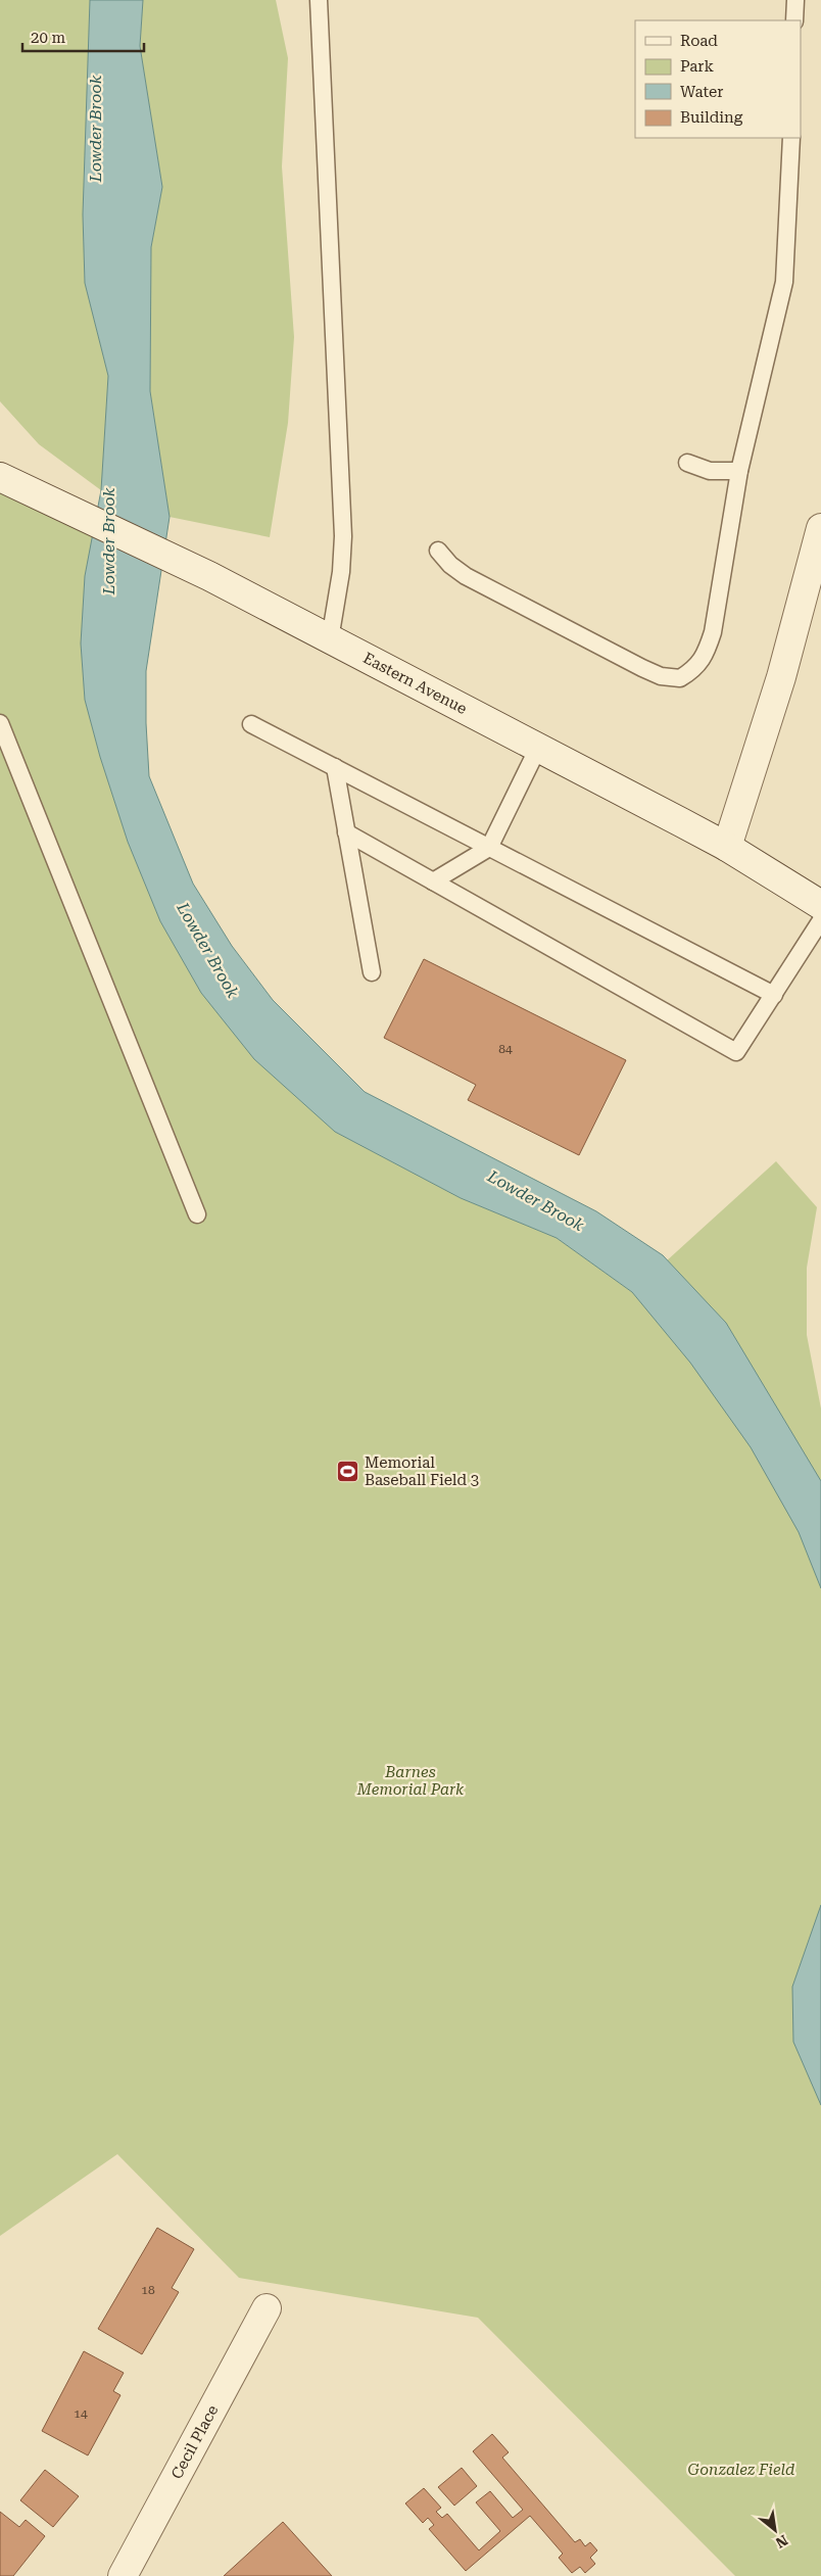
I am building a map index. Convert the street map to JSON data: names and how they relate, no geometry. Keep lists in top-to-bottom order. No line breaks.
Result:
{"streets":{"main road":["Eastern Avenue","Cecil Place"]},"water":["Lowder Brook"],"parks":["Barnes Memorial Park","Gonzalez Field"],"places":{"sports":["Memorial Baseball Field 3"]},"house_numbers":["84","18","14"],"legend":["Road","Park","Water","Building"],"scale_bar":"20 m","north":"bottom right"}
